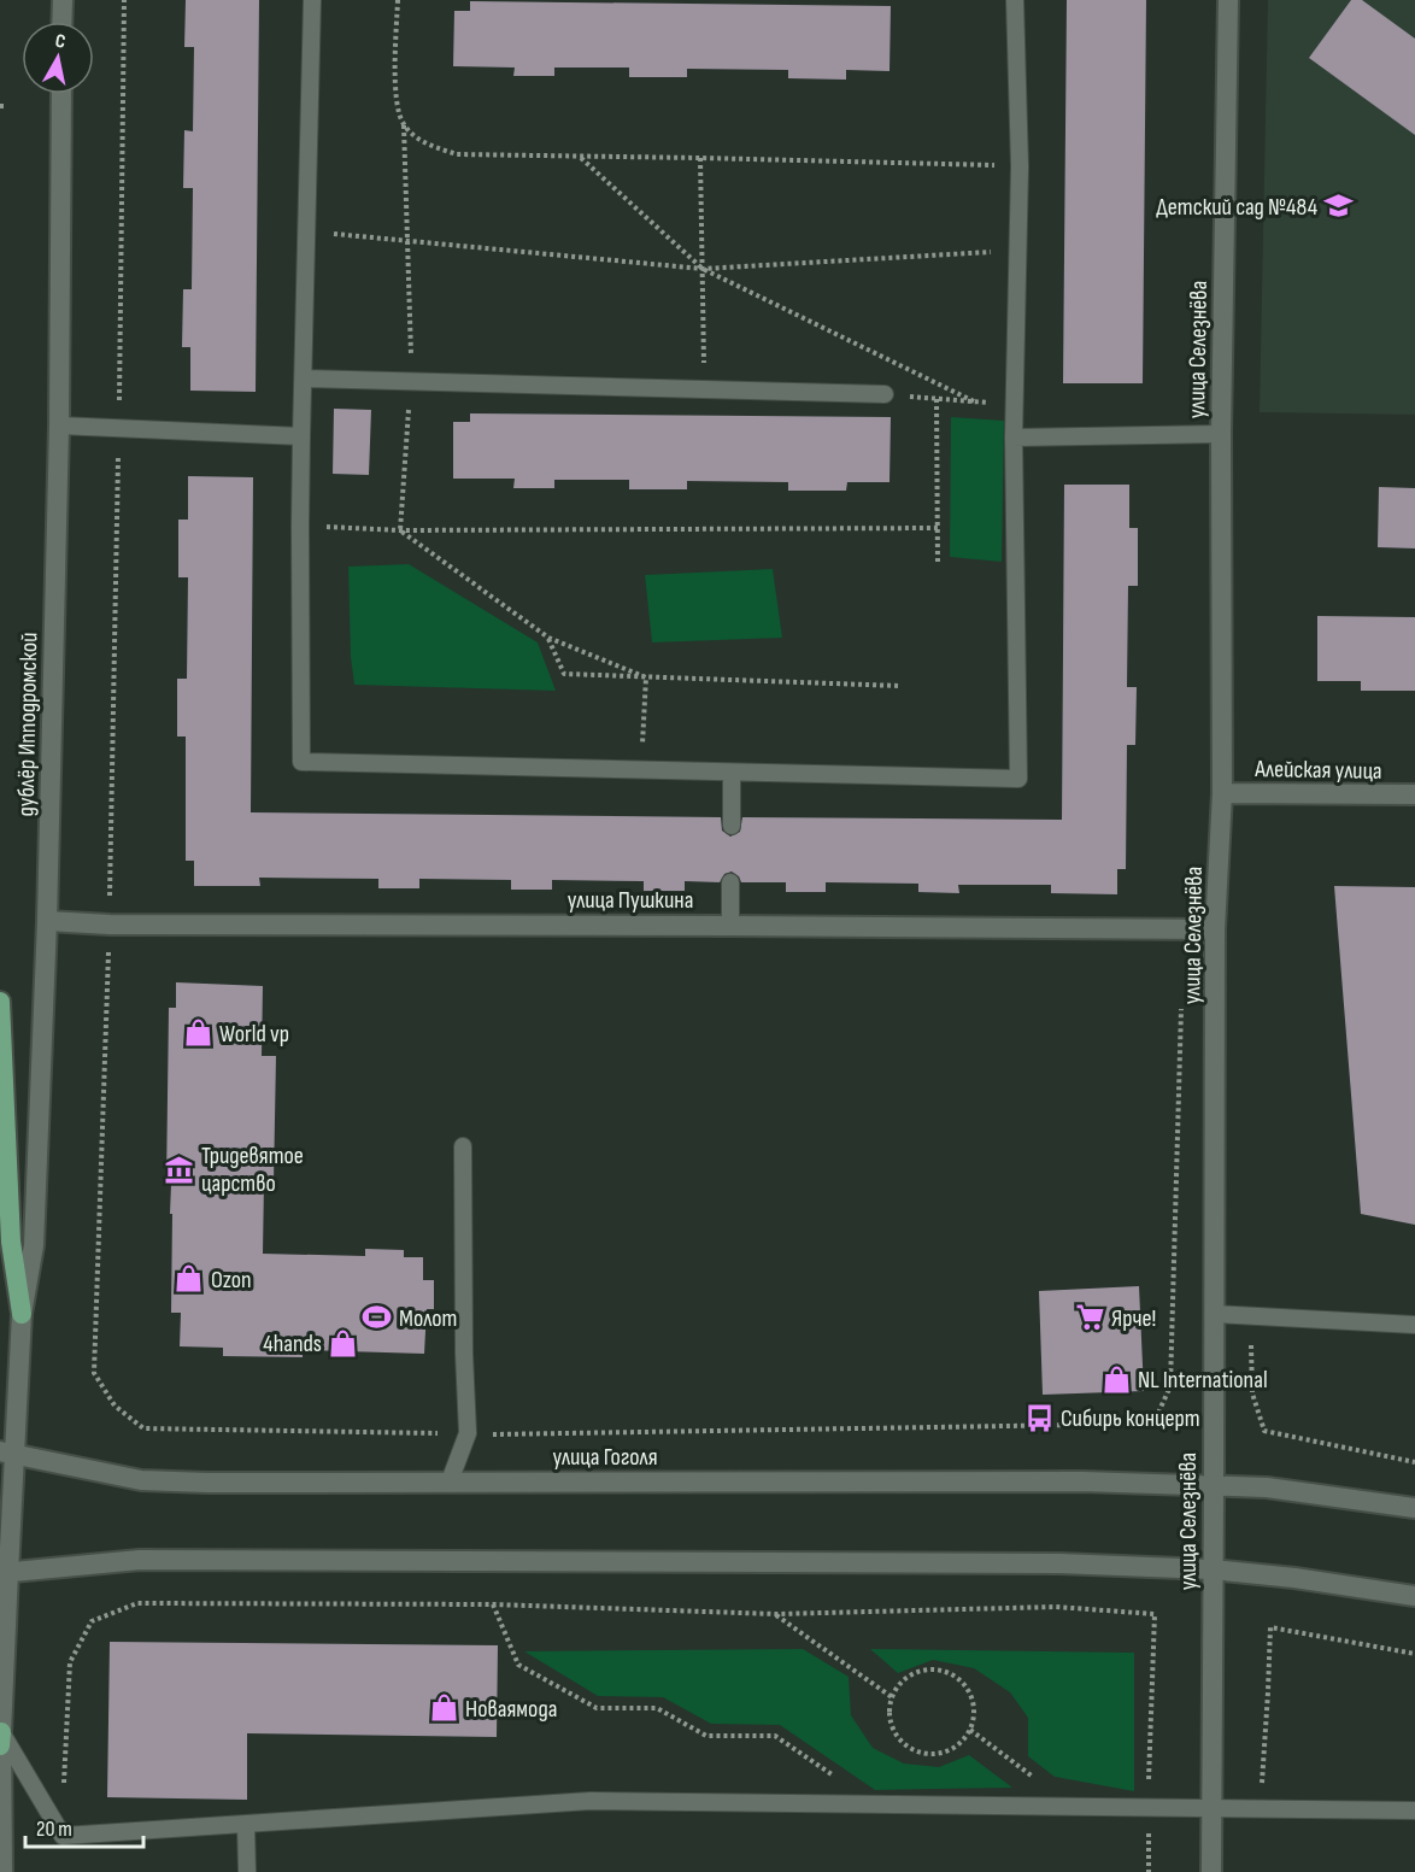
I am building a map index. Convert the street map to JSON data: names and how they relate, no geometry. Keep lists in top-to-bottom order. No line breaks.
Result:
{"streets":{"street":["улица Селезнёва","дублёр Ипподромской","Алейская улица","улица Пушкина","улица Гоголя"]},"crossings":[["улица Селезнёва","Алейская улица"],["улица Селезнёва","улица Пушкина"],["улица Селезнёва","улица Гоголя"],["дублёр Ипподромской","улица Пушкина"],["дублёр Ипподромской","улица Гоголя"]],"places":{"school or university":["Детский сад №484"],"shop":["World vp","Ozon","4hands","NL International","Новаямода"],"museum":["Тридевятое царство"],"sports":["Молот"],"supermarket":["Ярче!"],"bus stop":["Сибирь концерт"]},"scale_bar":"20 m","north":"top"}
